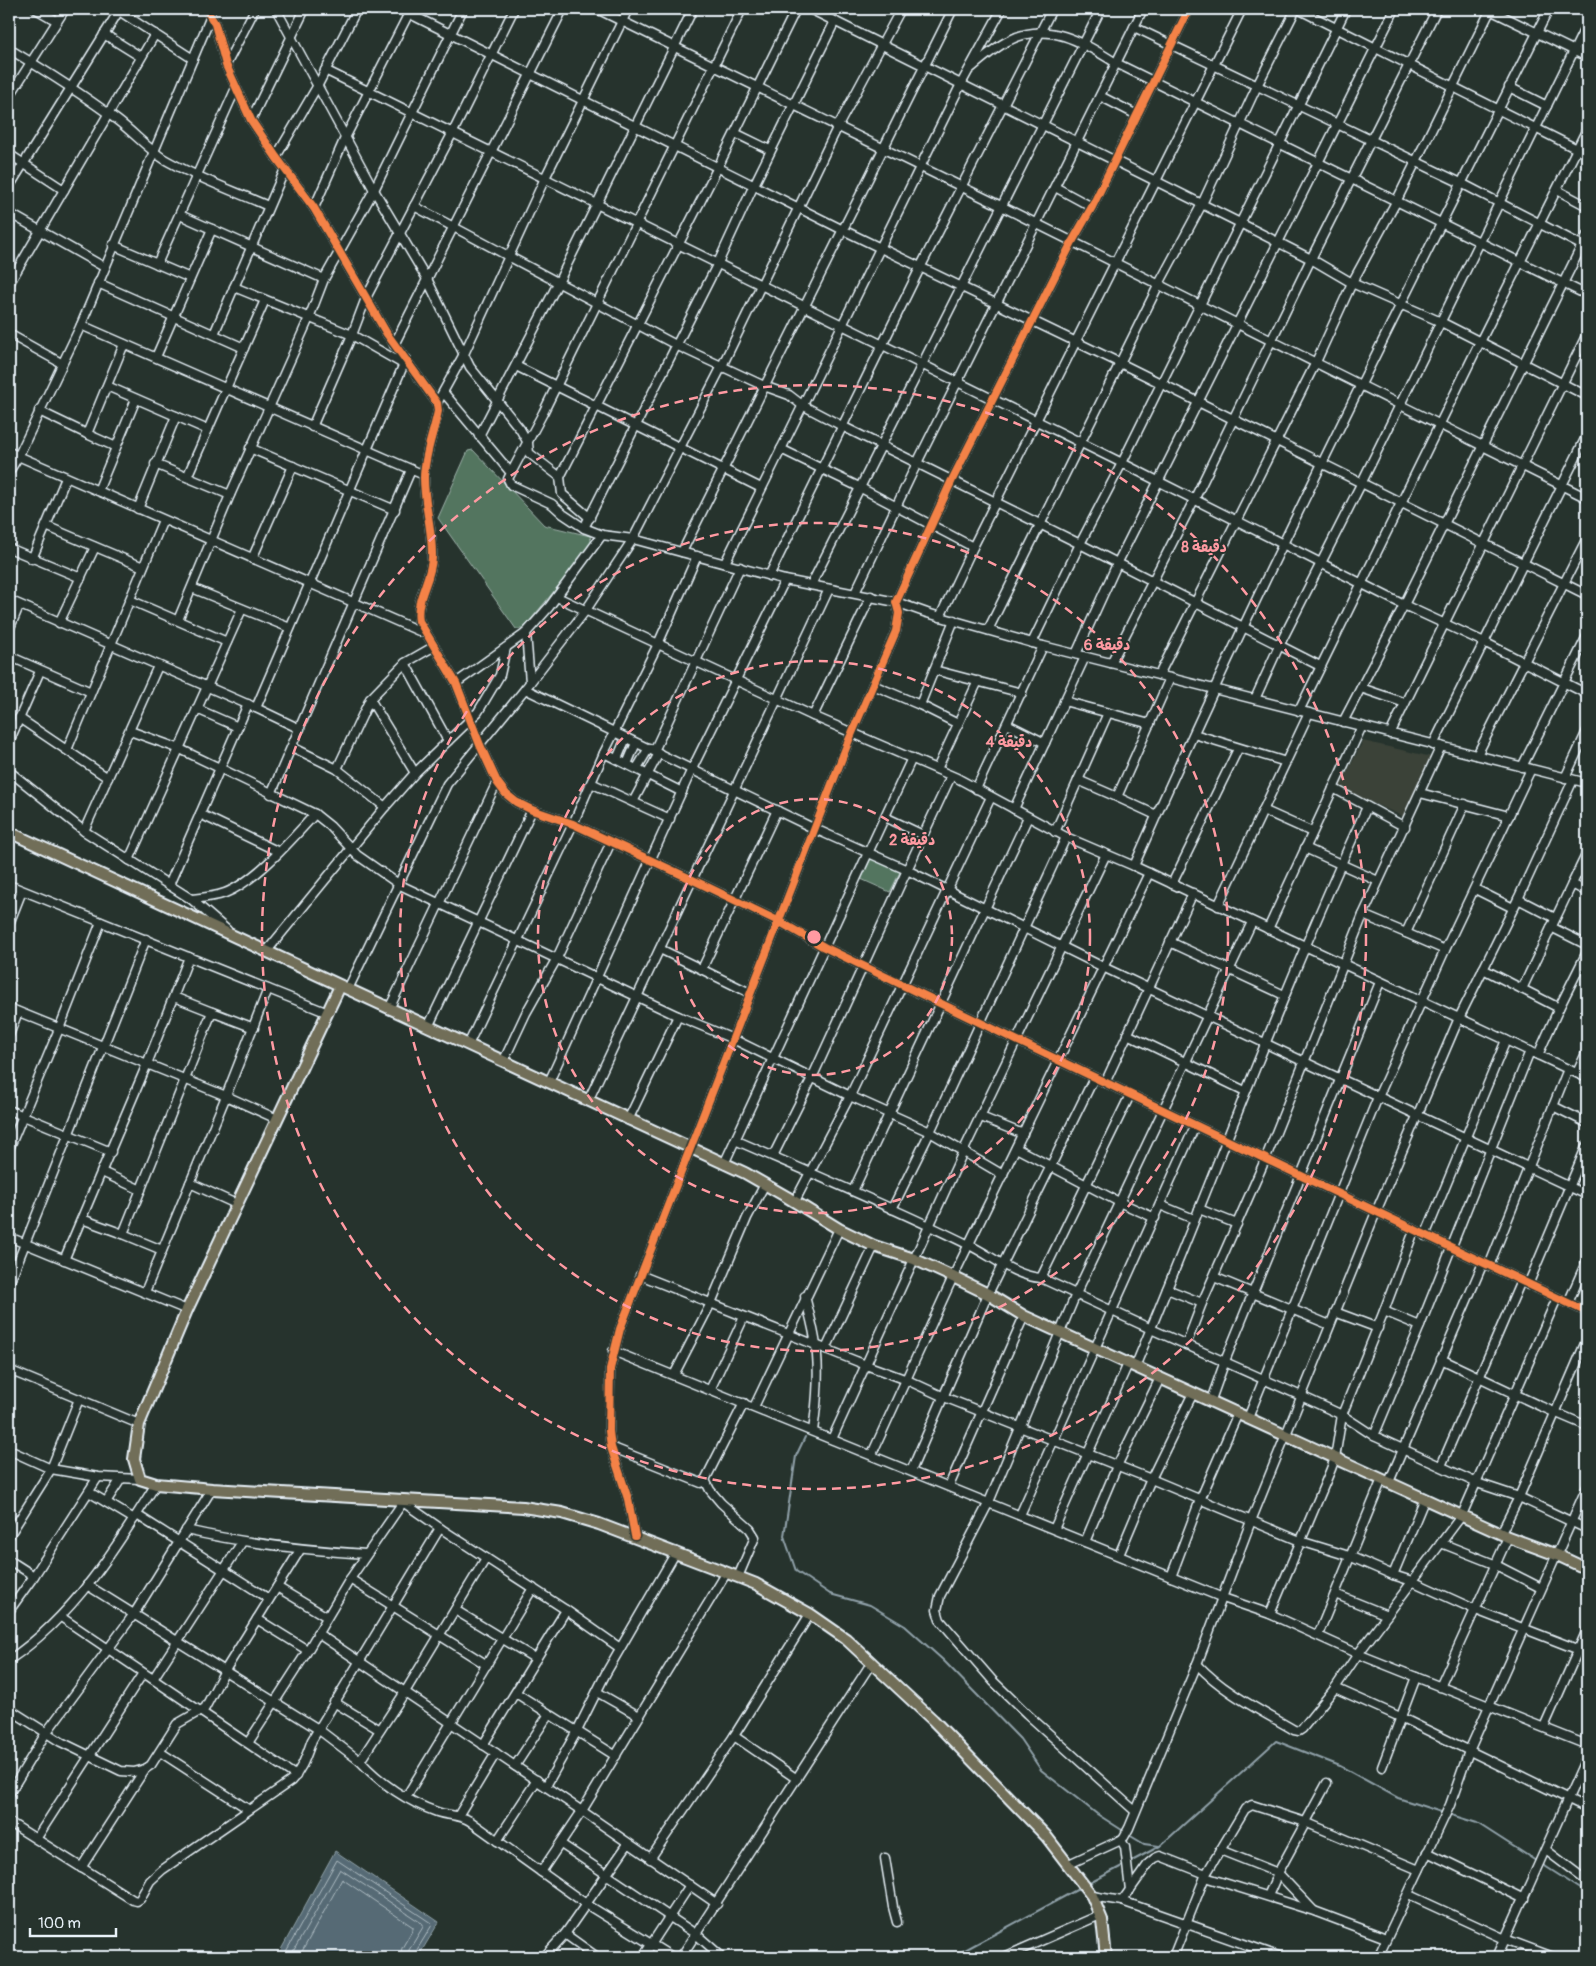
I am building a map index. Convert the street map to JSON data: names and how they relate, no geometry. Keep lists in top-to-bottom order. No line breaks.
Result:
{"scale_bar":"100 m","rings":["8 دقيقة","6 دقيقة","4 دقيقة","2 دقيقة"]}
